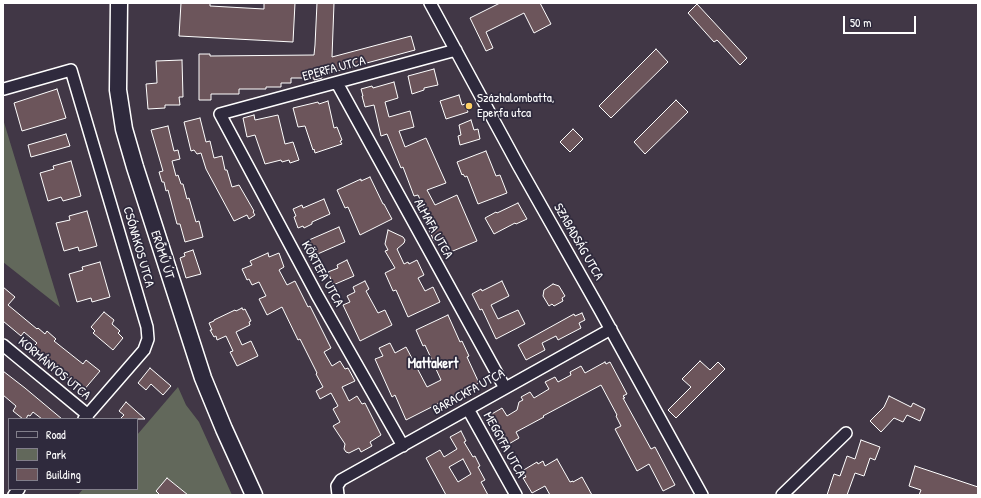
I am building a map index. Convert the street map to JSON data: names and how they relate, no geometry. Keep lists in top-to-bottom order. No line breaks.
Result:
{"streets":{"street":["EPERFA UTCA","ALMAFA UTCA","SZABADSÁG UTCA","CSÓNAKOS UTCA","ERŐMŰ ÚT","KÖRTEFA UTCA","KORMÁNYOS UTCA","BARACKFA UTCA","MEGGYFA UTCA"]},"crossings":[["EPERFA UTCA","ALMAFA UTCA"],["EPERFA UTCA","SZABADSÁG UTCA"],["EPERFA UTCA","KÖRTEFA UTCA"],["ALMAFA UTCA","BARACKFA UTCA"],["SZABADSÁG UTCA","BARACKFA UTCA"],["CSÓNAKOS UTCA","KORMÁNYOS UTCA"],["KÖRTEFA UTCA","BARACKFA UTCA"],["BARACKFA UTCA","MEGGYFA UTCA"]],"districts":["Mattakert"],"places":["Százhalombatta, Eperfa utca"],"legend":["Road","Park","Building"],"scale_bar":"50 m"}
